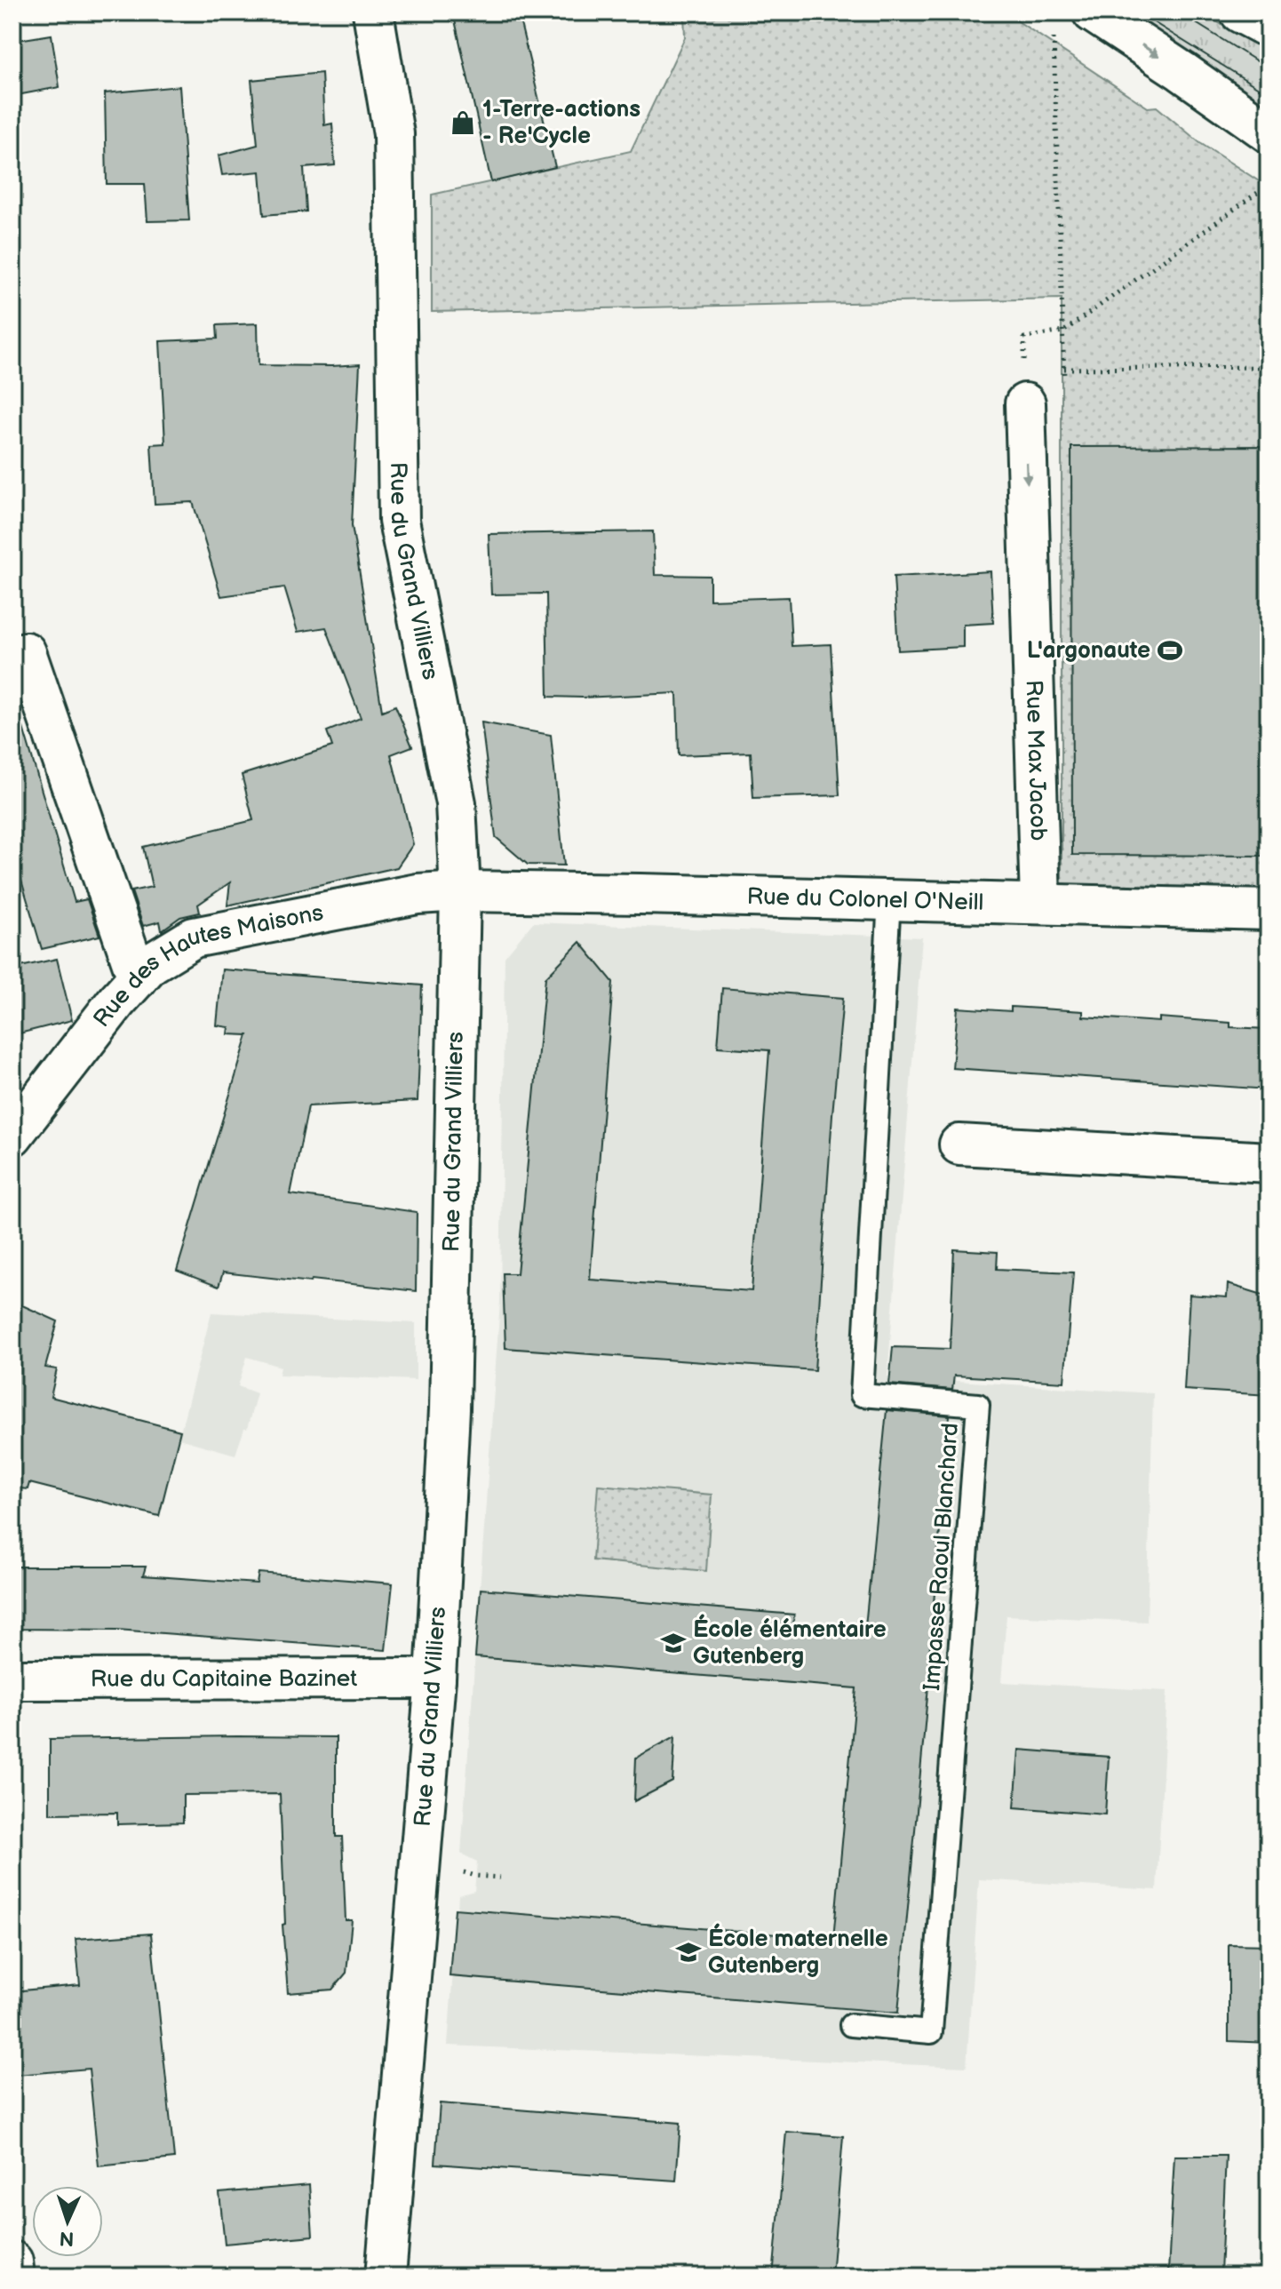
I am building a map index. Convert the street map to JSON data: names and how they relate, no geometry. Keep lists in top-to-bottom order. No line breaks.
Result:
{"streets":{"street":["Rue du Grand Villiers","Rue Max Jacob","Rue du Colonel O'Neill","Rue des Hautes Maisons","Rue du Capitaine Bazinet"],"lane":["Impasse Raoul Blanchard"]},"crossings":[["Rue du Grand Villiers","Rue du Colonel O'Neill"],["Rue du Grand Villiers","Rue des Hautes Maisons"],["Rue du Grand Villiers","Rue du Capitaine Bazinet"],["Rue Max Jacob","Rue du Colonel O'Neill"],["Rue du Colonel O'Neill","Rue des Hautes Maisons"],["Rue du Colonel O'Neill","Impasse Raoul Blanchard"]],"one_way":["Rue Max Jacob"],"places":{"shop":["1-Terre-actions - Re'Cycle"],"sports":["L'argonaute"],"school or university":["École élémentaire Gutenberg","École maternelle Gutenberg"]},"north":"bottom"}
